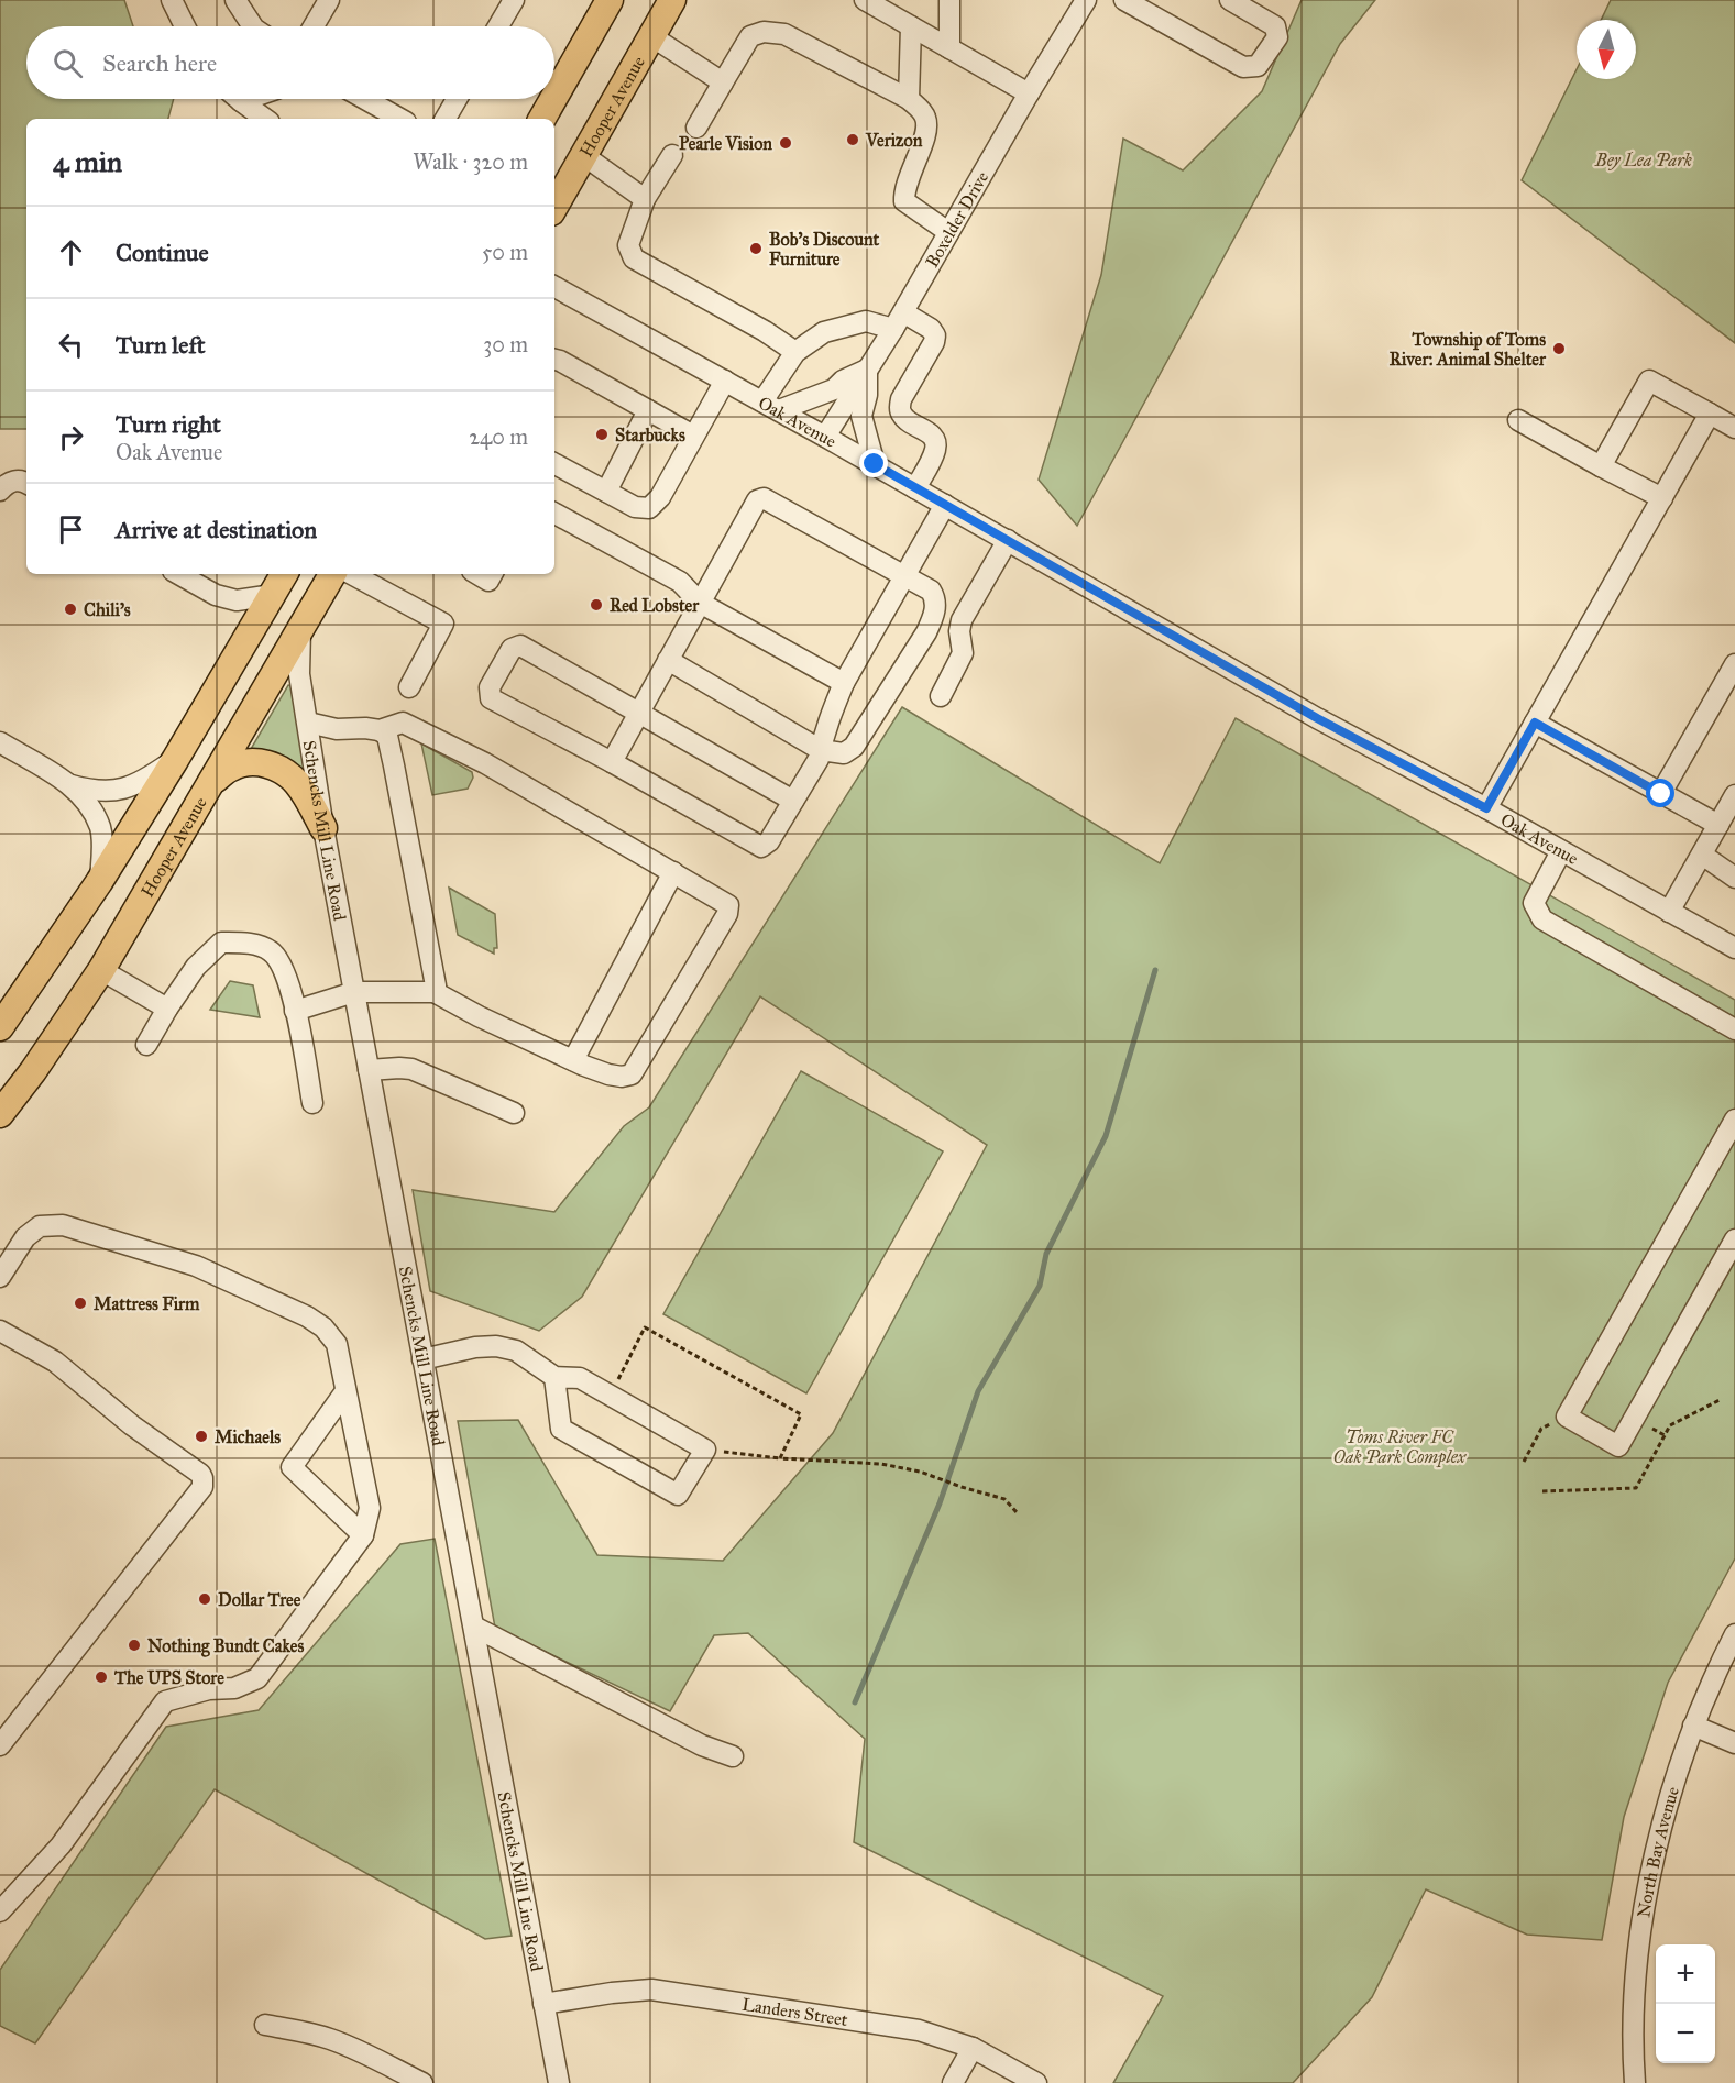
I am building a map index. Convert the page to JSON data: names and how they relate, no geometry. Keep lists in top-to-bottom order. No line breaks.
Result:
{"streets":{"main road":["Hooper Avenue"],"street":["Boxelder Drive","Oak Avenue","Schencks Mill Line Road","North Bay Avenue","Landers Street"]},"crossings":[["Hooper Avenue","Schencks Mill Line Road"],["Boxelder Drive","Oak Avenue"],["Schencks Mill Line Road","Landers Street"]],"parks":["Bey Lea Park","Toms River FC Oak Park Complex"],"places":["Verizon","Pearle Vision","Bob's Discount Furniture","Township of Toms River: Animal Shelter","Starbucks","Red Lobster","Chili's","Mattress Firm","Michaels","Dollar Tree","Nothing Bundt Cakes","The UPS Store"],"north":"bottom","page":{"search":"Search here","heading":["4 min","Walk · 320 m"],"list":[["Continue","50 m"],["Turn left","30 m"],["Turn right","Oak Avenue","240 m"],"Arrive at destination"],"map_buttons":["+","−"]}}
